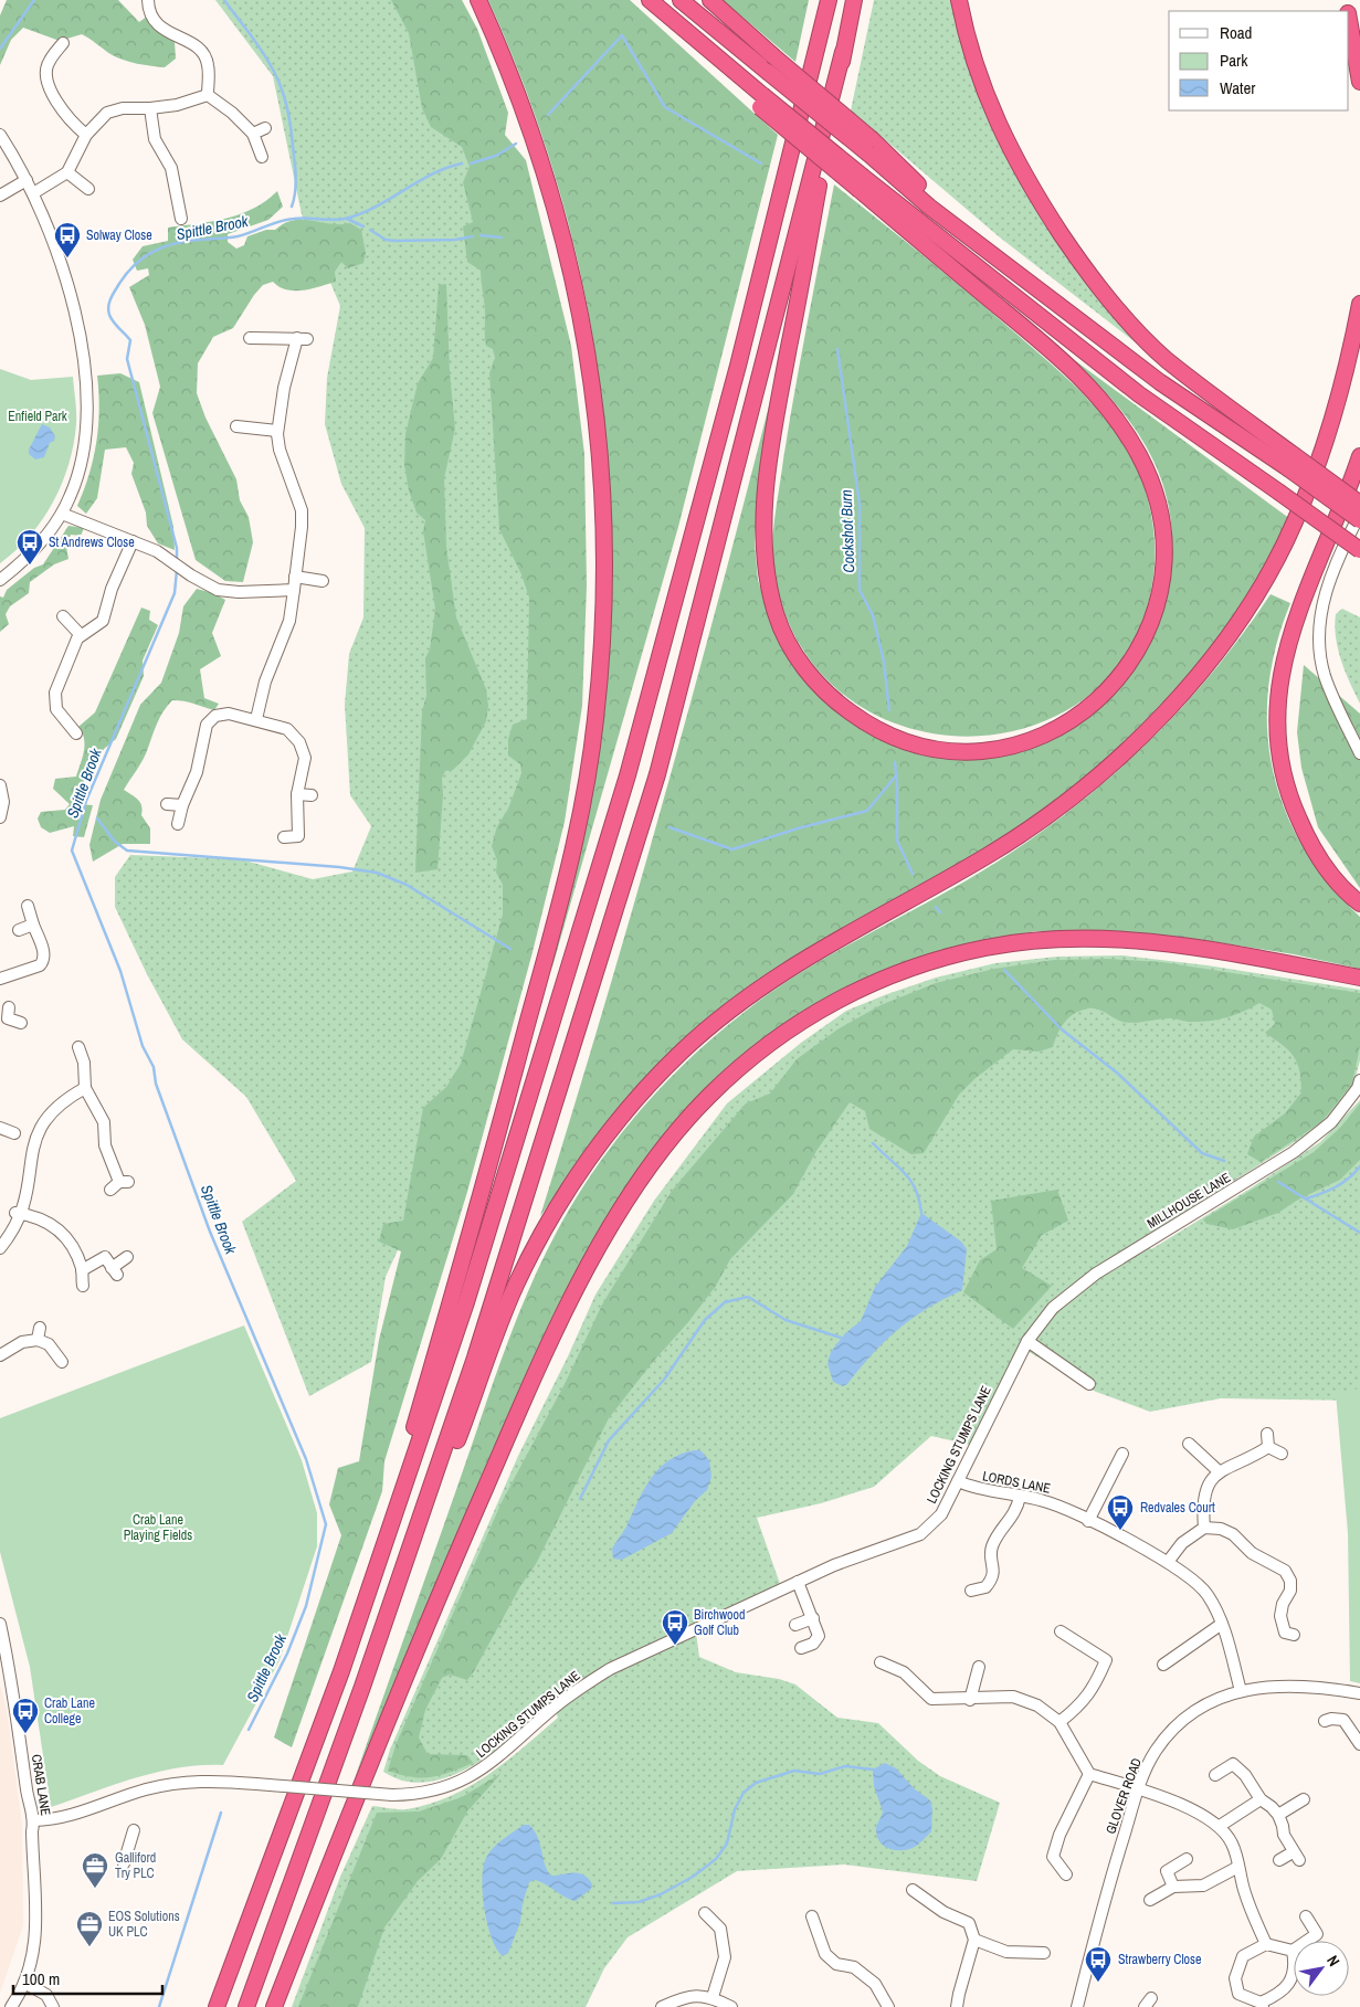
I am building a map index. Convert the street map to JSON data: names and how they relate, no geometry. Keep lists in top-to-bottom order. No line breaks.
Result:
{"streets":{"street":["MILLHOUSE LANE","LOCKING STUMPS LANE","LORDS LANE","CRAB LANE","GLOVER ROAD"]},"crossings":[["MILLHOUSE LANE","LOCKING STUMPS LANE"],["LOCKING STUMPS LANE","LORDS LANE"],["LOCKING STUMPS LANE","CRAB LANE"],["LORDS LANE","GLOVER ROAD"]],"water":["Spittle Brook","Cockshot Burn"],"parks":["Enfield Park","Crab Lane Playing Fields"],"places":{"bus stop":["Solway Close","St Andrews Close","Redvales Court","Birchwood Golf Club","Crab Lane College","Strawberry Close"],"office":["Galliford Try PLC","EOS Solutions UK PLC"]},"legend":["Road","Park","Water"],"scale_bar":"100 m","north":"top right"}
